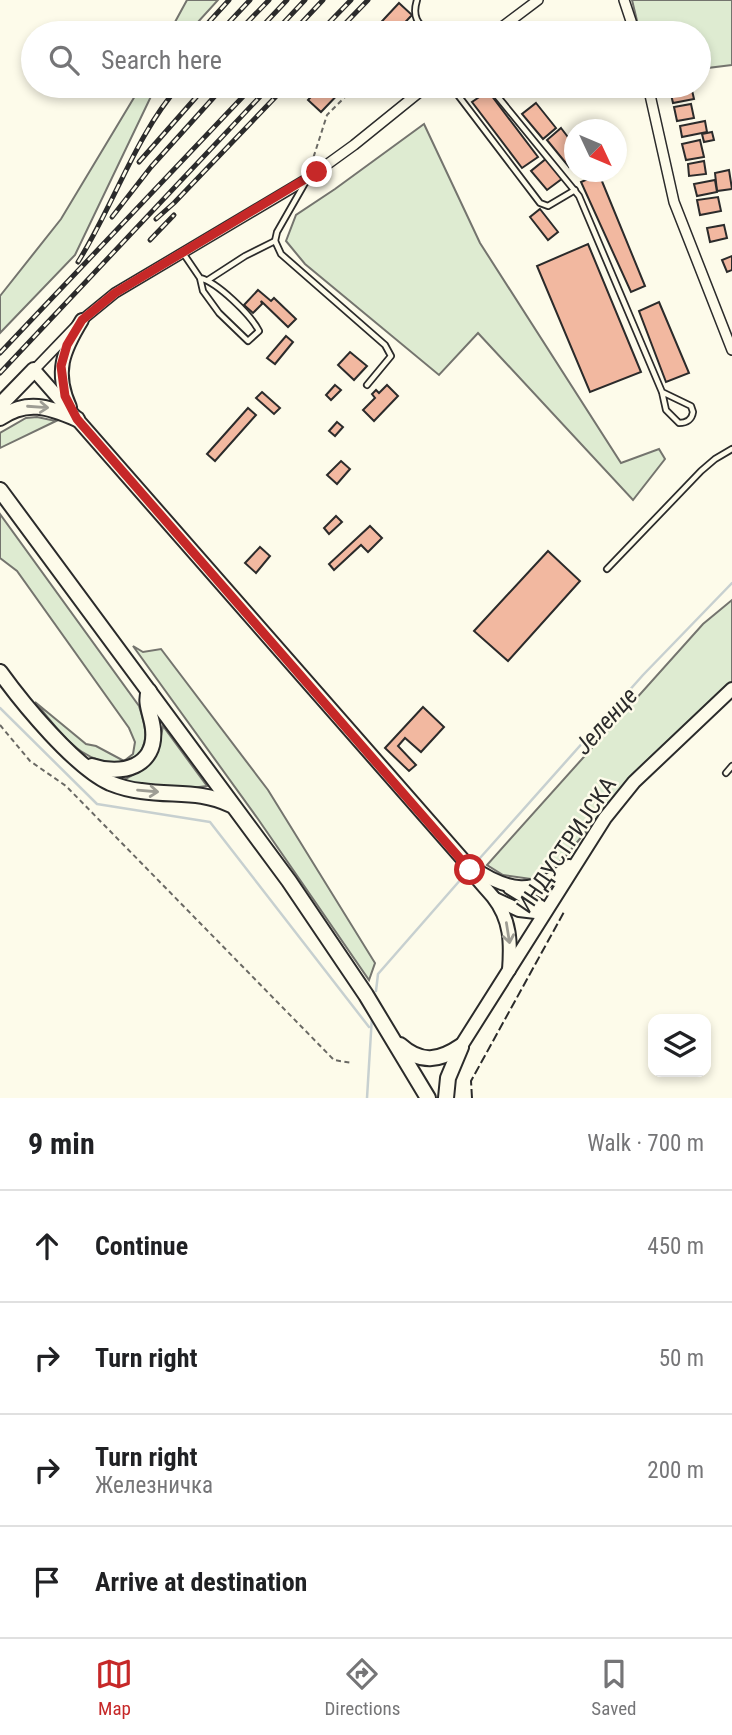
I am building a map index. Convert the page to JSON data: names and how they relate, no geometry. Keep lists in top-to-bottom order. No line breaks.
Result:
{"streets":{"main road":["ИНДУСТРИЈСКА"]},"water":["Јеленце"],"north":"bottom right","page":{"search":"Search here","heading":["9 min","Walk · 700 m"],"list":[["Continue","450 m"],["Turn right","50 m"],["Turn right","Железничка","200 m"],"Arrive at destination"],"nav":["Map","Directions","Saved"]}}
